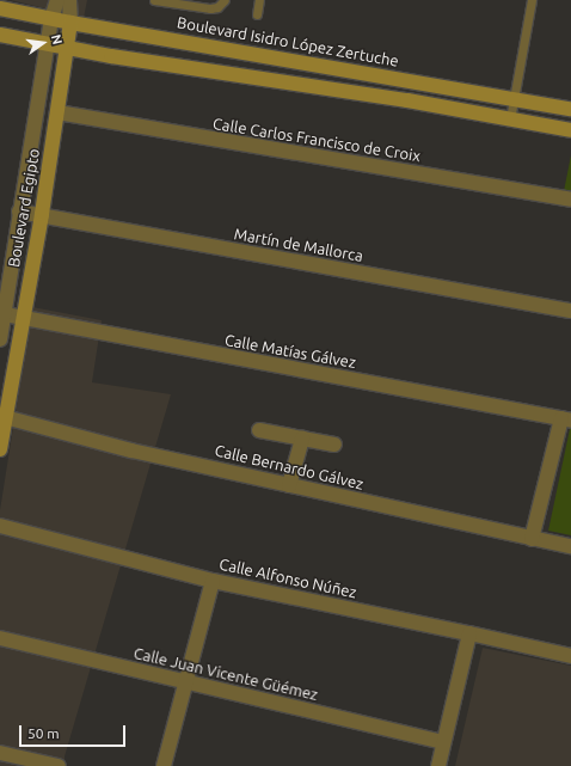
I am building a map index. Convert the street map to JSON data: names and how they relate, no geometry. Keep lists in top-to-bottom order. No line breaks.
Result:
{"streets":{"main road":["Boulevard Isidro López Zertuche","Boulevard Egipto"],"street":["Calle Carlos Francisco de Croix","Martín de Mallorca","Calle Matías Gálvez","Calle Bernardo Gálvez","Calle Alfonso Núñez","Calle Juan Vicente Güémez"]},"crossings":[["Boulevard Isidro López Zertuche","Boulevard Egipto"],["Calle Carlos Francisco de Croix","Boulevard Egipto"],["Boulevard Egipto","Martín de Mallorca"],["Boulevard Egipto","Calle Matías Gálvez"],["Boulevard Egipto","Calle Bernardo Gálvez"]],"scale_bar":"50 m","north":"right"}
